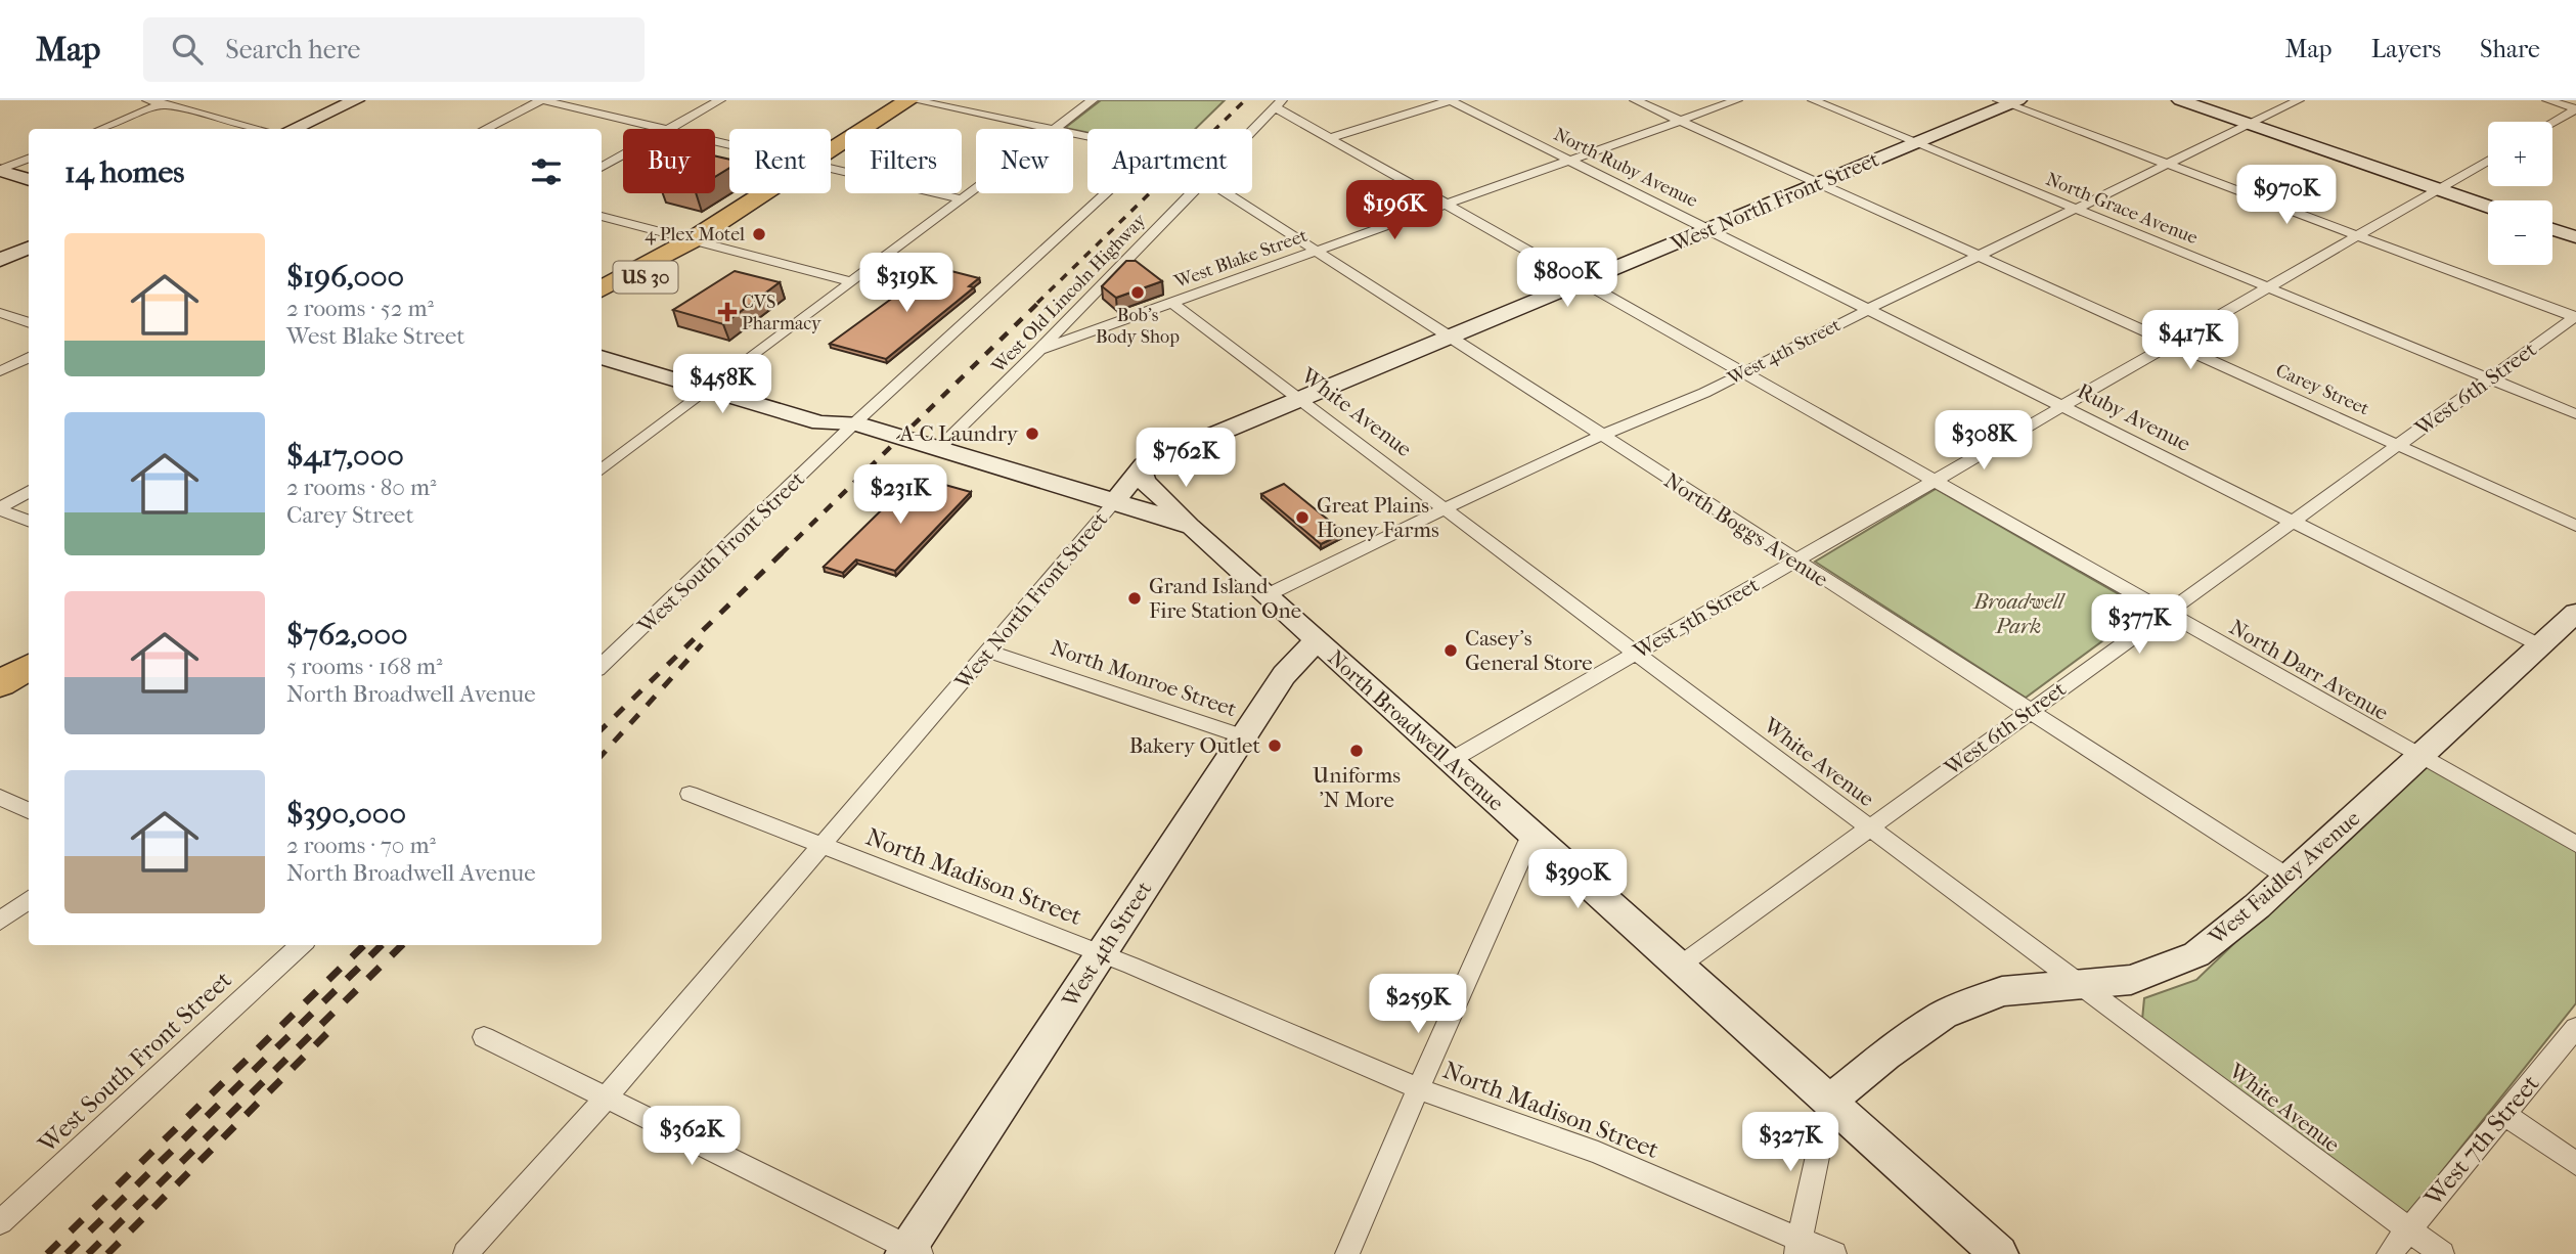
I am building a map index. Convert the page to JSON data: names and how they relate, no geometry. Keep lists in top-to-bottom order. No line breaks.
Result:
{"streets":{"highway":["US 30"],"main road":["West 4th Street","North Broadwell Avenue","West Faidley Avenue"],"street":["North Ruby Avenue","West North Front Street","North Grace Avenue","West Blake Street","West Old Lincoln Highway","West 6th Street","Carey Street","White Avenue","Ruby Avenue","North Boggs Avenue","West South Front Street","West 5th Street","North Darr Avenue","North Monroe Street","North Madison Street","West 7th Street"]},"crossings":[["North Ruby Avenue","West North Front Street"],["North Ruby Avenue","West Blake Street"],["North Ruby Avenue","Ruby Avenue"],["West North Front Street","North Grace Avenue"],["West North Front Street","Carey Street"],["West North Front Street","White Avenue"],["West North Front Street","Ruby Avenue"],["West North Front Street","North Boggs Avenue"],["West North Front Street","North Darr Avenue"],["West North Front Street","North Monroe Street"],["West North Front Street","North Broadwell Avenue"],["West North Front Street","North Madison Street"],["North Grace Avenue","West 4th Street"],["North Grace Avenue","West 6th Street"],["North Grace Avenue","West 5th Street"],["West Blake Street","West Old Lincoln Highway"],["West Blake Street","Carey Street"],["West Blake Street","White Avenue"],["West Blake Street","North Boggs Avenue"],["West Blake Street","North Darr Avenue"],["West Old Lincoln Highway","North Darr Avenue"],["West Old Lincoln Highway","North Broadwell Avenue"],["West 4th Street","Carey Street"],["West 4th Street","White Avenue"],["West 4th Street","Ruby Avenue"],["West 4th Street","North Boggs Avenue"],["West 4th Street","North Darr Avenue"],["West 4th Street","North Monroe Street"],["West 4th Street","North Broadwell Avenue"],["West 4th Street","North Madison Street"],["West 6th Street","Carey Street"],["West 6th Street","White Avenue"],["West 6th Street","Ruby Avenue"],["West 6th Street","North Boggs Avenue"],["West 6th Street","North Darr Avenue"],["West 6th Street","North Broadwell Avenue"],["Carey Street","West 5th Street"],["White Avenue","West 5th Street"],["White Avenue","West Faidley Avenue"],["White Avenue","West 7th Street"],["Ruby Avenue","West 5th Street"],["Ruby Avenue","West Faidley Avenue"],["North Boggs Avenue","West 5th Street"],["North Boggs Avenue","West Faidley Avenue"],["West South Front Street","North Broadwell Avenue"],["West 5th Street","North Darr Avenue"],["West 5th Street","North Broadwell Avenue"],["North Darr Avenue","West Faidley Avenue"],["North Broadwell Avenue","West Faidley Avenue"]],"parks":["Broadwell Park"],"places":{"other":["4 Plex Motel","Bob's Body Shop","A-C Laundry","Great Plains Honey Farms","Grand Island Fire Station One","Casey's General Store","Bakery Outlet","Uniforms 'N More"],"health":["CVS Pharmacy"]},"page":{"header":"Map","search":"Search here","nav":["Map","Layers","Share"],"map_buttons":["+","−"],"chip":["Buy","Rent","Filters","New","Apartment"],"heading":"14 homes","price":["$970K","$196K","$800K","$319K","$417K","$458K","$308K","$762K","$231K","$377K","$390K","$259K","$362K","$327K"],"list":[{"name":"$196,000","note":"2 rooms · 52 m² · West Blake Street"},{"name":"$417,000","note":"2 rooms · 80 m² · Carey Street"},{"name":"$762,000","note":"5 rooms · 168 m² · North Broadwell Avenue"},{"name":"$390,000","note":"2 rooms · 70 m² · North Broadwell Avenue"}]}}
